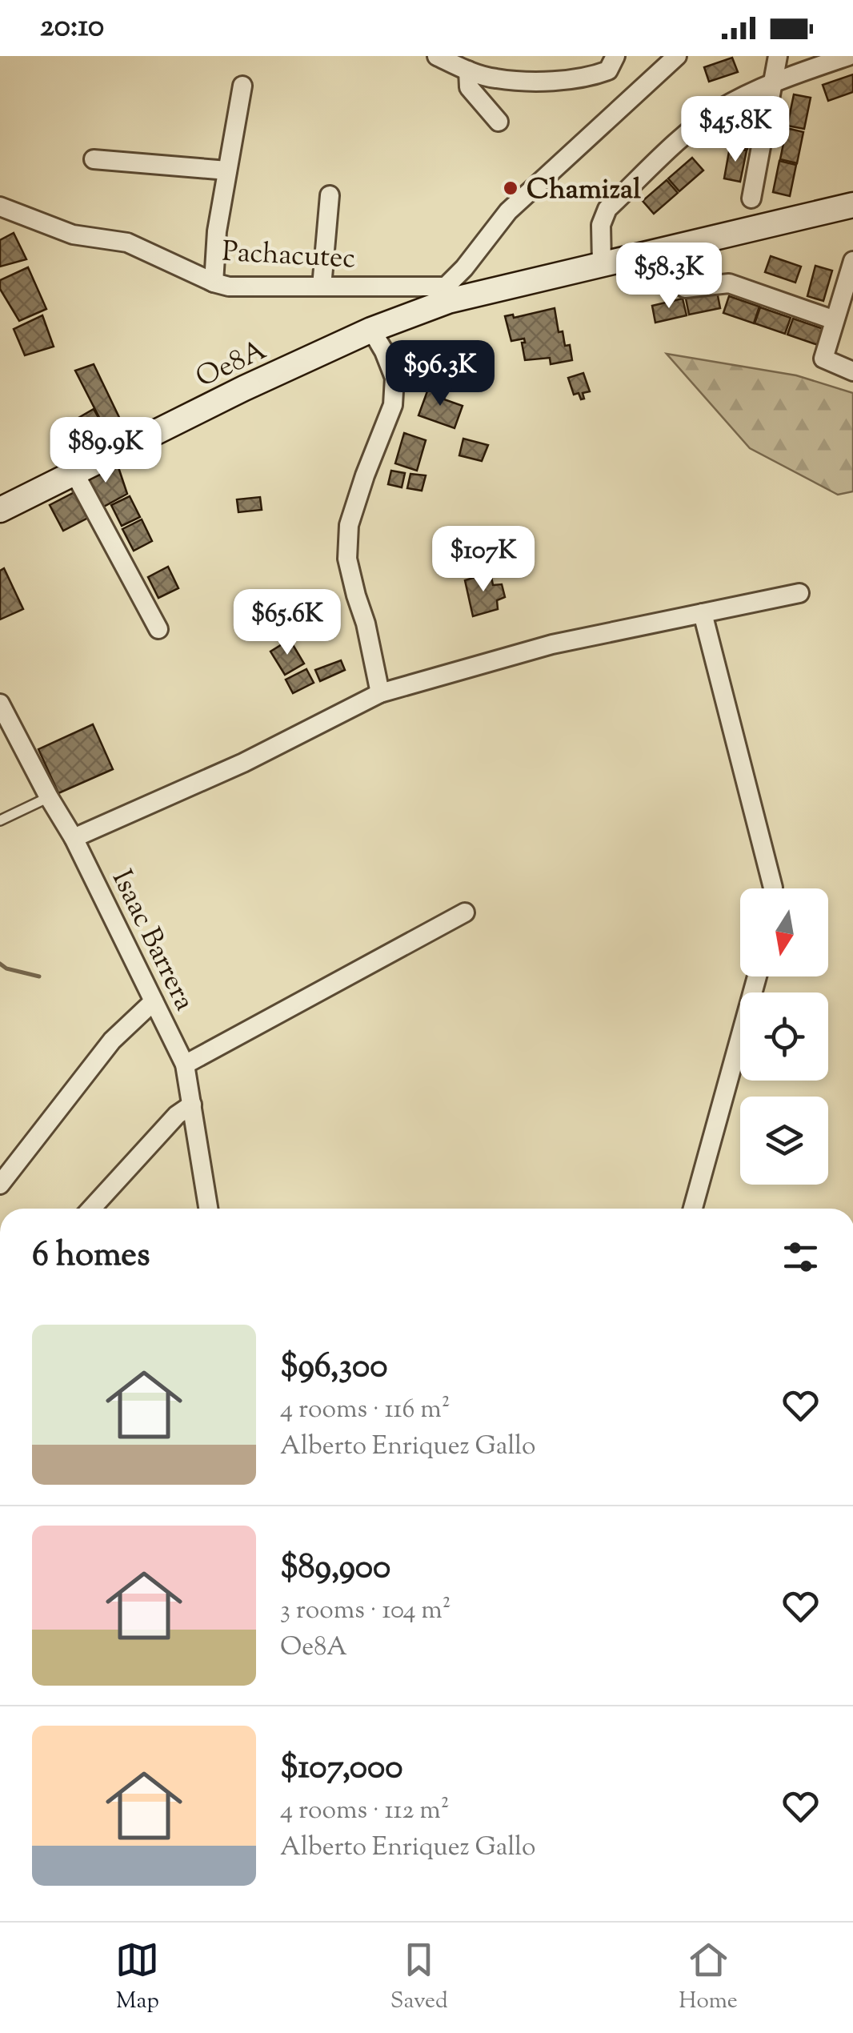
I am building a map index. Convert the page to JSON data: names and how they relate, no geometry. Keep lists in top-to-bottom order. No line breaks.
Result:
{"streets":{"street":["Pachacutec","Oe8A","Isaac Barrera"]},"crossings":[["Pachacutec","Oe8A"]],"places":["Chamizal"],"north":"bottom","page":{"status":"20:10","price":["$45.8K","$58.3K","$96.3K","$89.9K","$107K","$65.6K"],"heading":"6 homes","list":[{"name":"$96,300","note":"4 rooms · 116 m² · Alberto Enriquez Gallo"},{"name":"$89,900","note":"3 rooms · 104 m² · Oe8A"},{"name":"$107,000","note":"4 rooms · 112 m² · Alberto Enriquez Gallo"}],"tabs":["Map","Saved","Home"]}}
